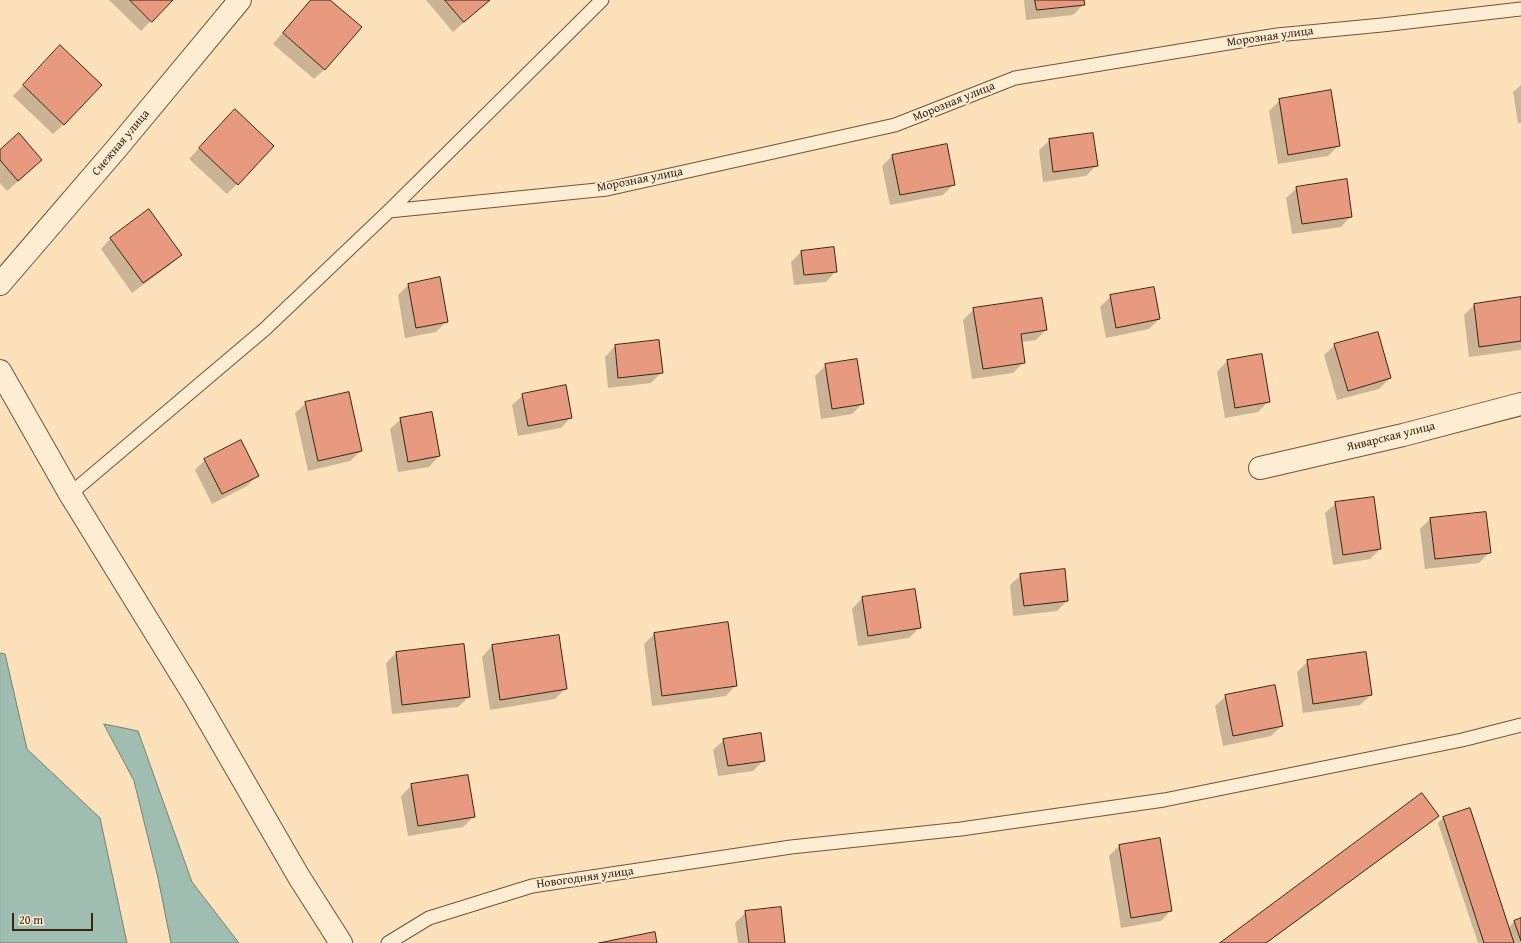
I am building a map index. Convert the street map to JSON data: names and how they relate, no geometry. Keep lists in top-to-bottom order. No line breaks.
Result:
{"streets":{"street":["Снежная улица","Январская улица"],"lane":["Морозная улица","Новогодняя улица"]},"scale_bar":"20 m"}
